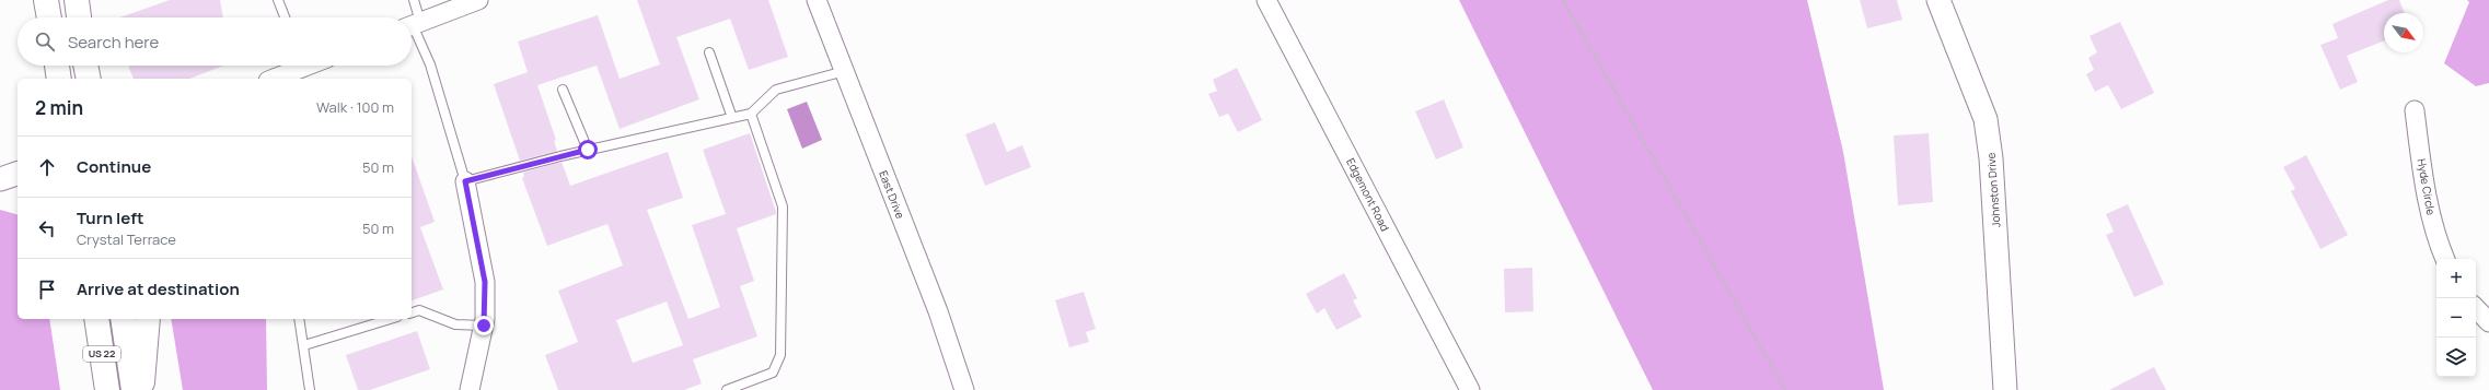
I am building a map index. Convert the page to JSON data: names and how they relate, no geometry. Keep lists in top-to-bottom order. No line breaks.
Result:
{"streets":{"highway":["US 22"],"street":["Hyde Circle","Johnston Drive","East Drive","Edgemont Road"]},"north":"bottom right","page":{"search":"Search here","heading":["2 min","Walk · 100 m"],"list":[["Continue","50 m"],["Turn left","Crystal Terrace","50 m"],"Arrive at destination"],"map_buttons":["+","−"]}}
